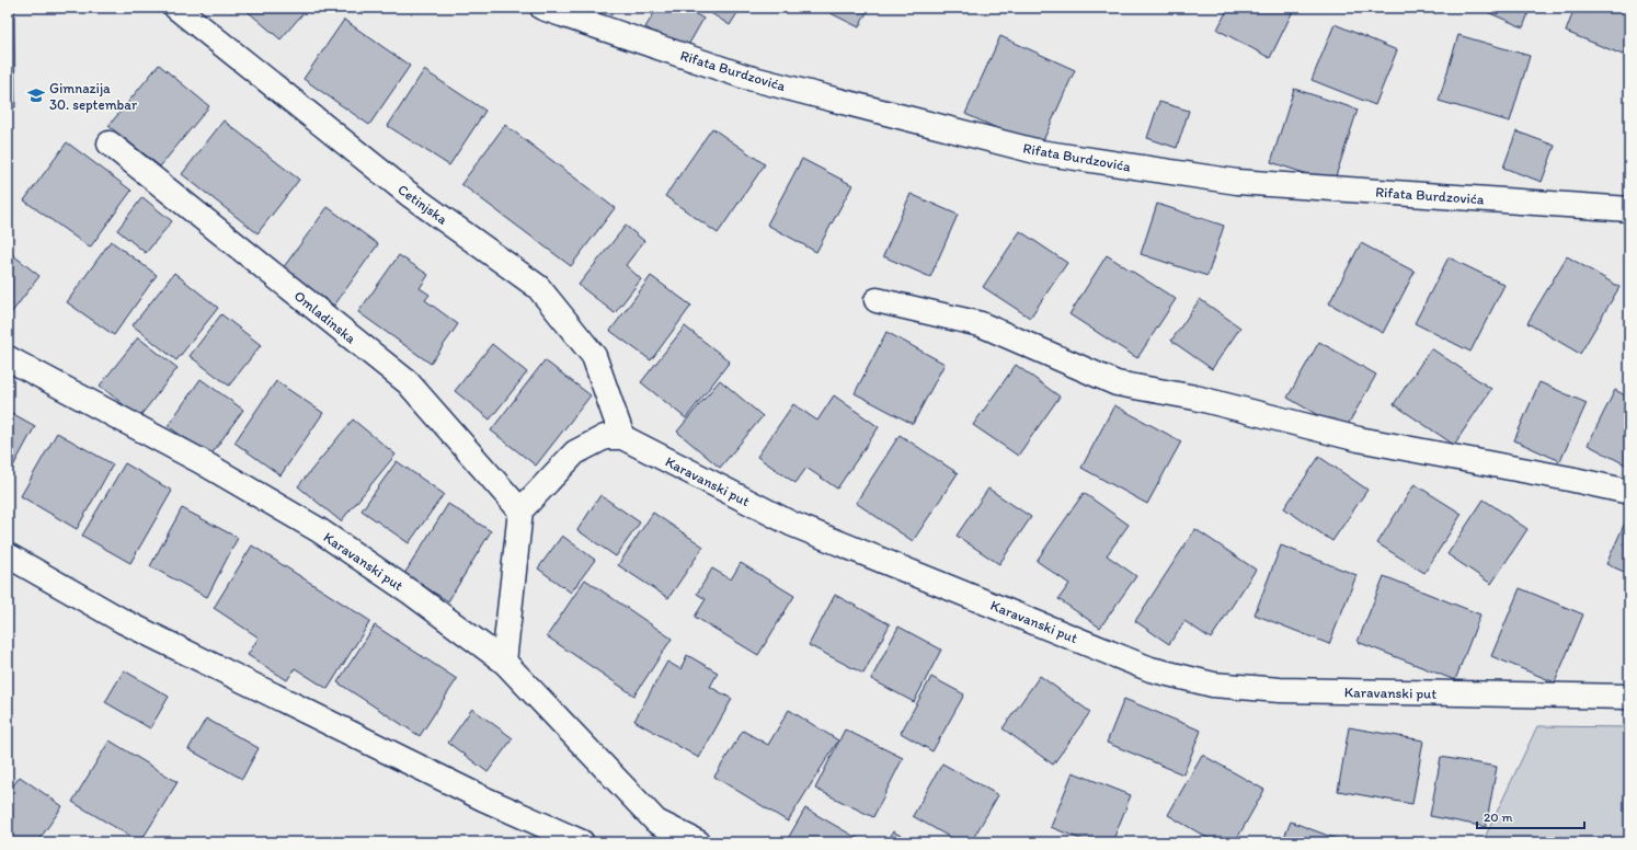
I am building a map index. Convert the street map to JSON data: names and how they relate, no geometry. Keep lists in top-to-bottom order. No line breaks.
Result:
{"streets":{"street":["Rifata Burdzovića","Cetinjska","Omladinska","Karavanski put"]},"crossings":[["Cetinjska","Karavanski put"]],"places":{"school or university":["Gimnazija 30. septembar"]},"scale_bar":"20 m"}
